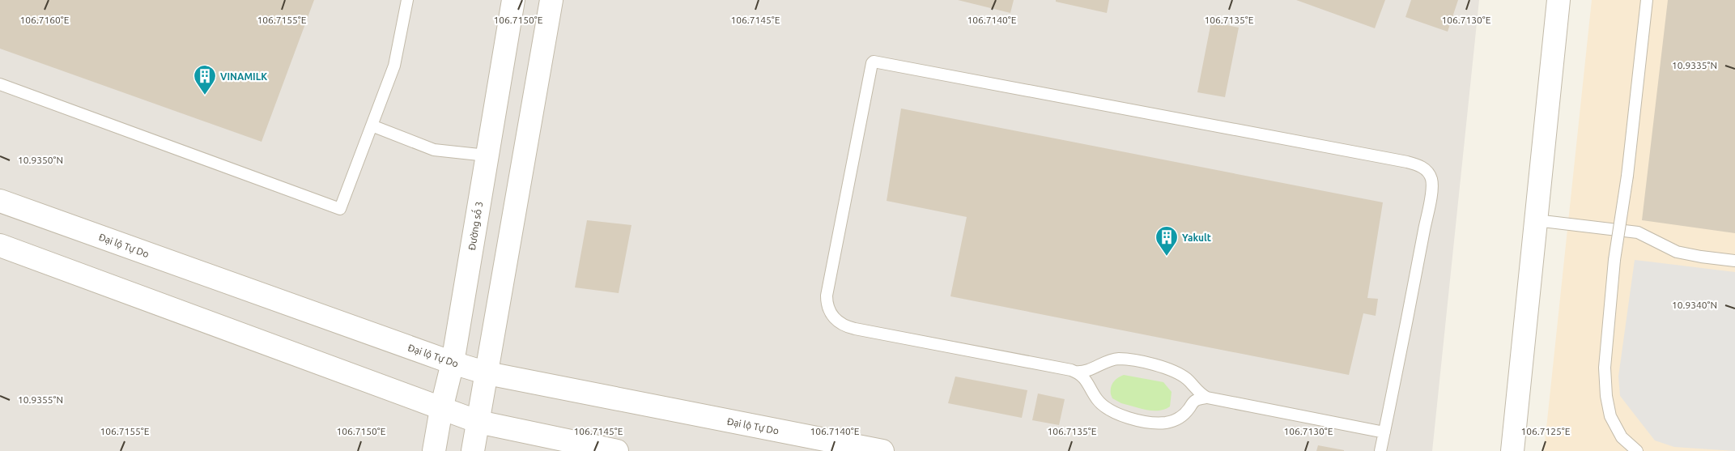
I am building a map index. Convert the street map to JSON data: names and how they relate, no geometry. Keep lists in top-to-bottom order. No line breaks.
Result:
{"streets":{"street":["Đường số 3","Đại lộ Tự Do"]},"crossings":[["Đường số 3","Đại lộ Tự Do"]],"places":{"building":["VINAMILK","Yakult"]},"coordinates":["106.7135°E","106.7130°E","106.7160°E","106.7155°E","106.7150°E","106.7145°E","106.7140°E","10.9335°N","10.9350°N","10.9340°N","10.9355°N","106.7125°E"]}
